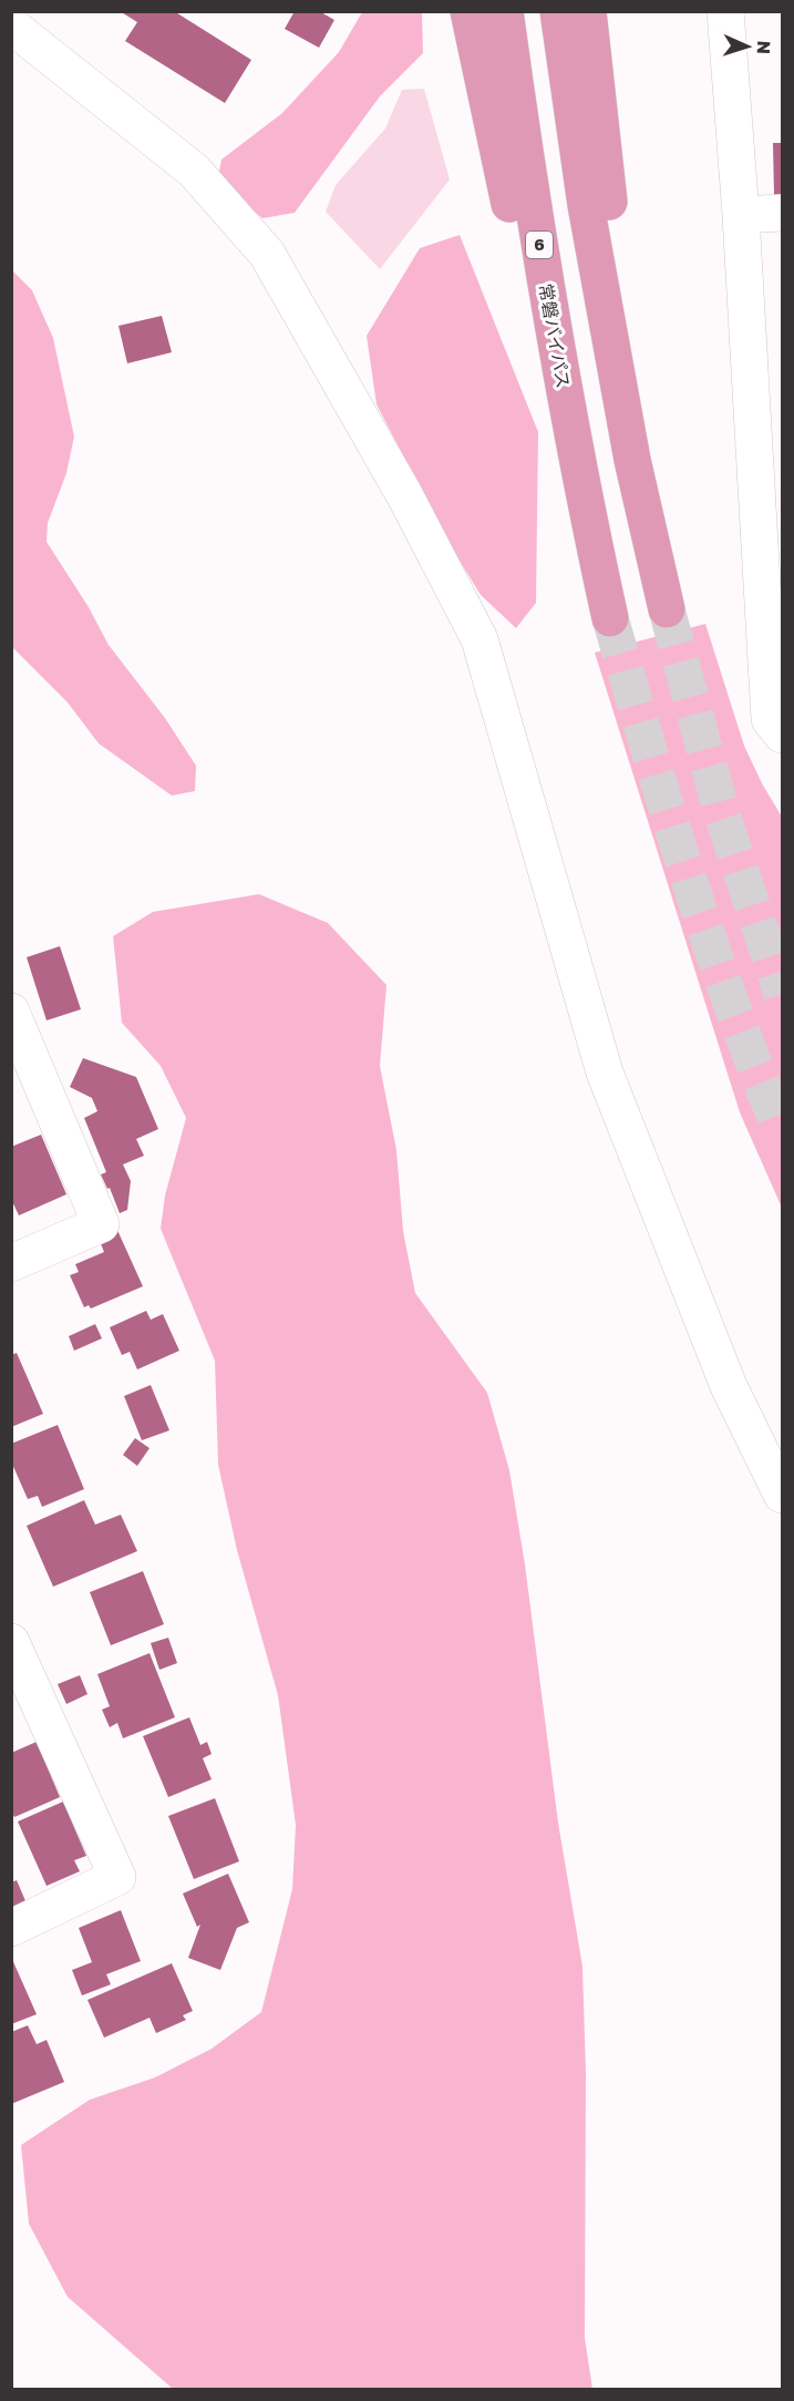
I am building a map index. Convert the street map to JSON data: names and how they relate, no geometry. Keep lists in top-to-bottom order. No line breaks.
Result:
{"streets":{"highway":["6","常磐バイパス"]},"north":"right"}
